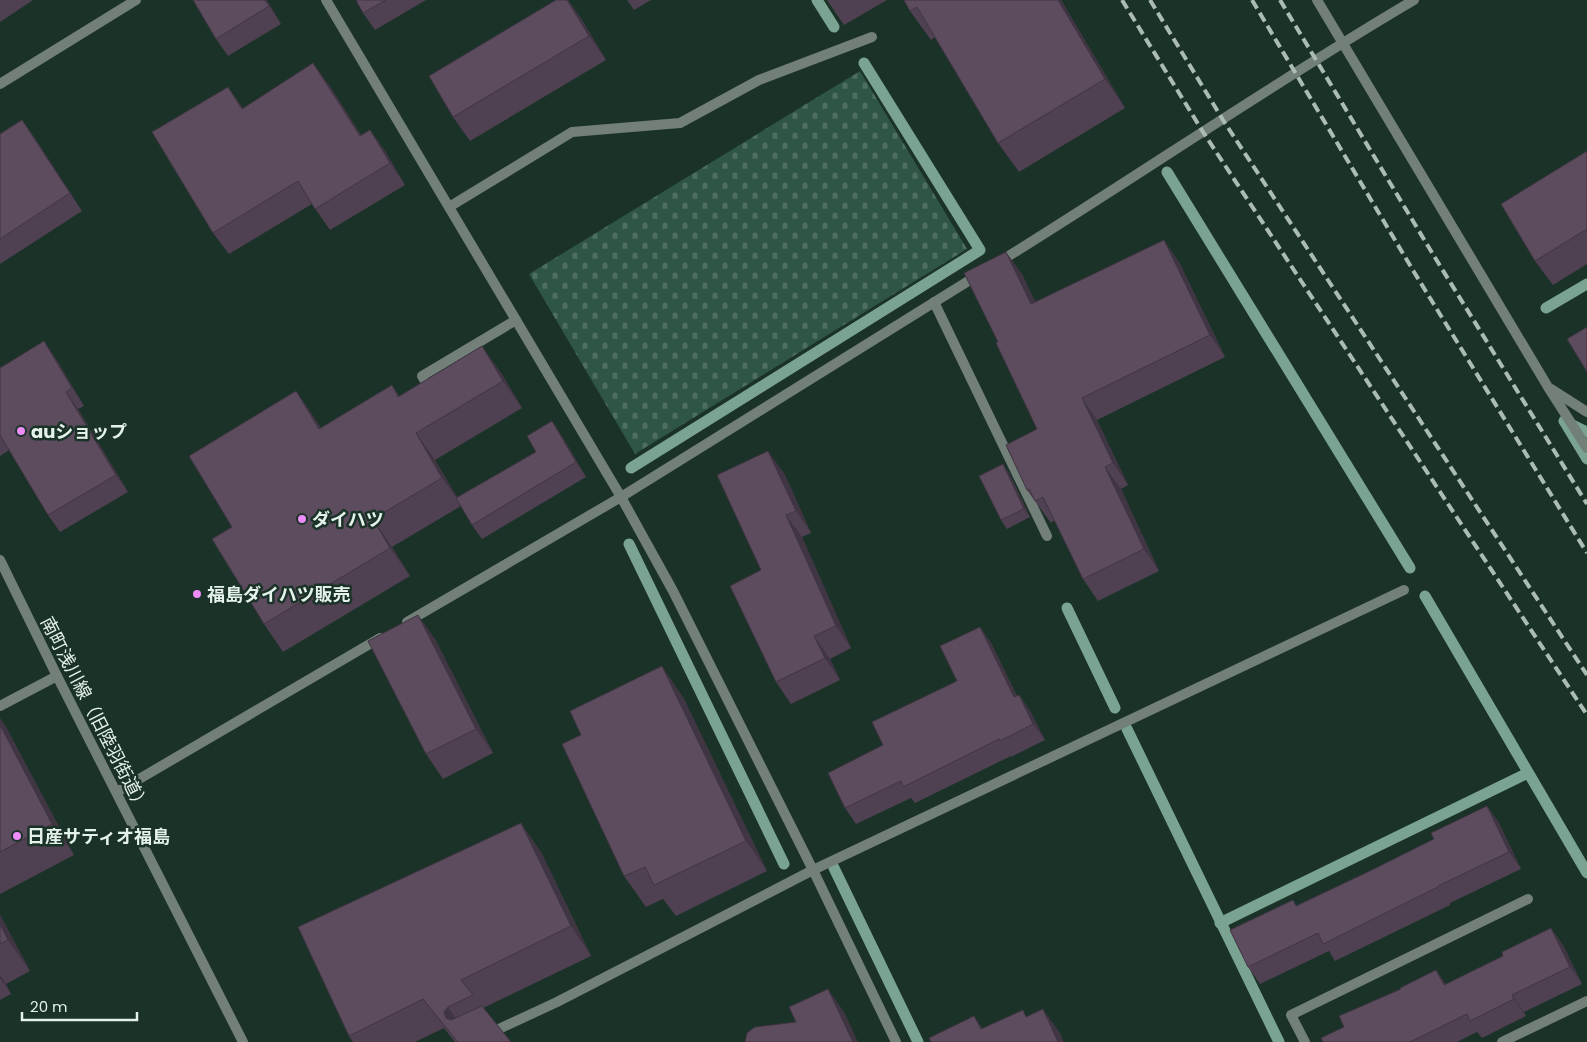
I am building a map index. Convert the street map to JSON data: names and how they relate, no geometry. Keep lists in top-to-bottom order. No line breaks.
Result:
{"streets":{"street":["南町浅川線（旧陸羽街道）"]},"places":["auショップ","ダイハツ","福島ダイハツ販売","日産サティオ福島"],"scale_bar":"20 m"}
